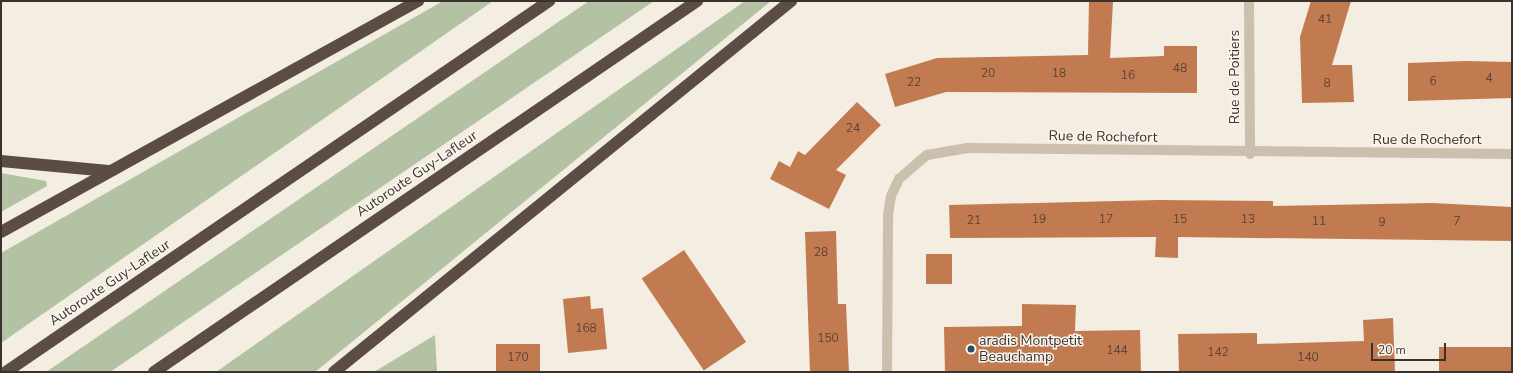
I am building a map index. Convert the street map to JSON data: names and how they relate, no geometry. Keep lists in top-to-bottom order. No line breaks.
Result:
{"streets":{"highway":["Autoroute Guy-Lafleur"],"street":["Rue de Poitiers","Rue de Rochefort"]},"crossings":[["Rue de Poitiers","Rue de Rochefort"]],"places":["aradis Montpetit Beauchamp"],"house_numbers":["41","48","20","18","16","4","6","22","8","24","19","17","15","13","21","11","7","9","28","168","150","144","142","170","140"],"scale_bar":"20 m"}
